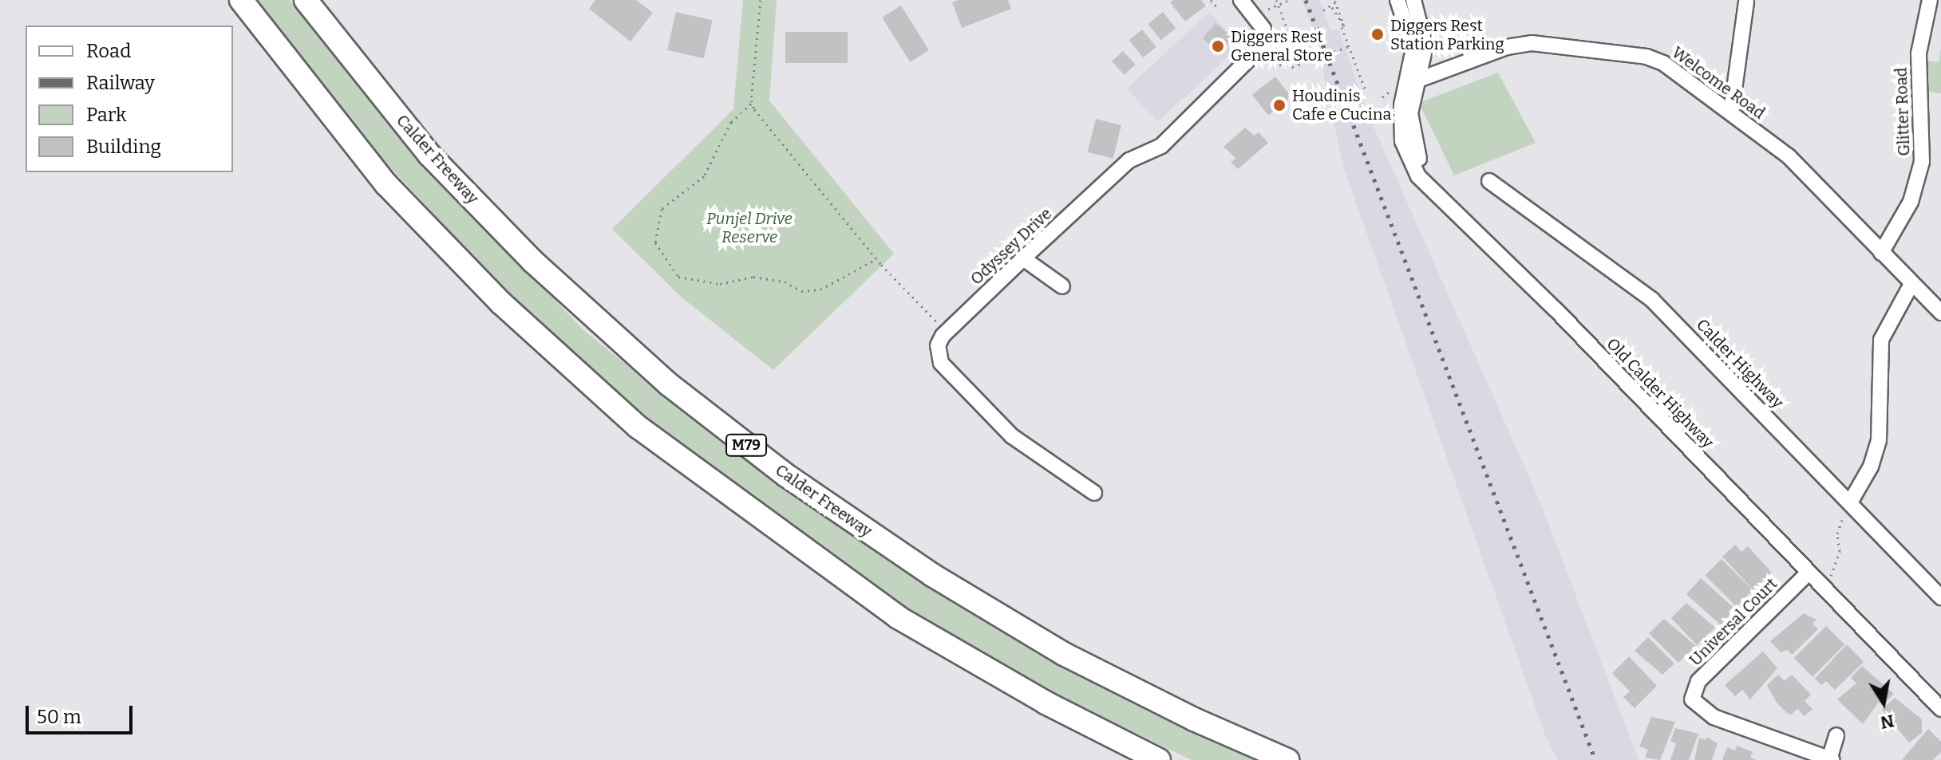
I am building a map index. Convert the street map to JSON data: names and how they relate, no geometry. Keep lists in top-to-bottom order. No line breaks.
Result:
{"streets":{"highway":["Calder Freeway","M79"],"street":["Welcome Road","Glitter Road","Odyssey Drive","Calder Highway","Old Calder Highway","Universal Court"]},"crossings":[["Welcome Road","Glitter Road"],["Welcome Road","Old Calder Highway"],["Old Calder Highway","Universal Court"]],"parks":["Punjel Drive Reserve"],"places":["Diggers Rest Station Parking","Diggers Rest General Store","Houdinis Cafe e Cucina"],"legend":["Road","Railway","Park","Building"],"scale_bar":"50 m","north":"bottom"}
